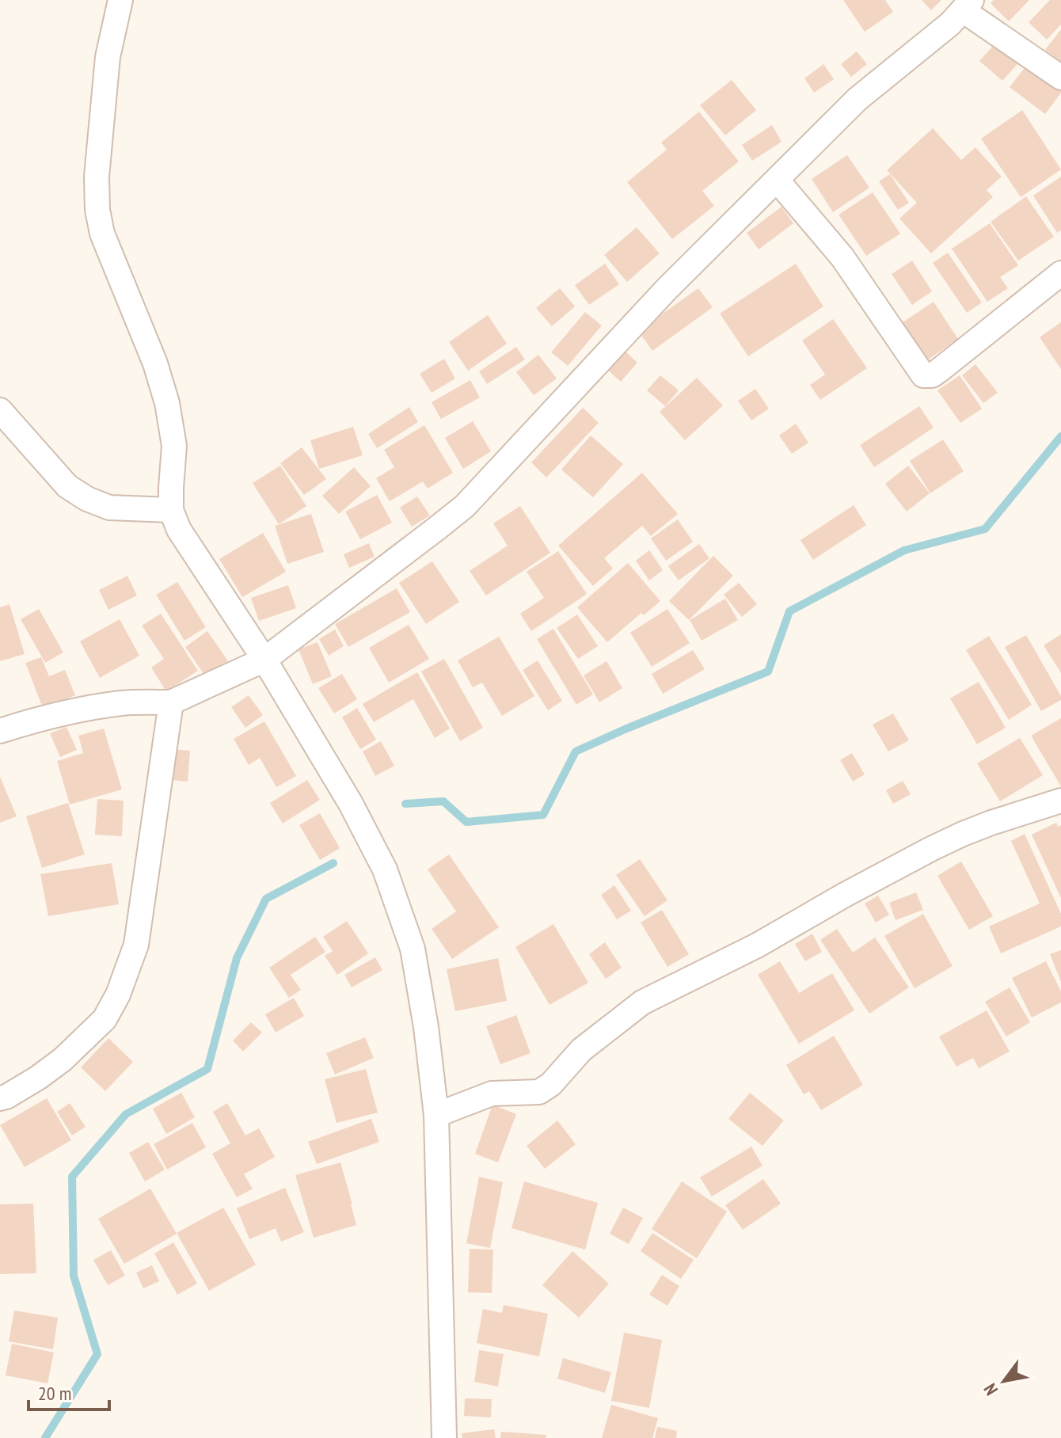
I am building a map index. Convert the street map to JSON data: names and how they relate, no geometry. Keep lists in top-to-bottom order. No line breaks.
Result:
{"scale_bar":"20 m","north":"bottom left"}
